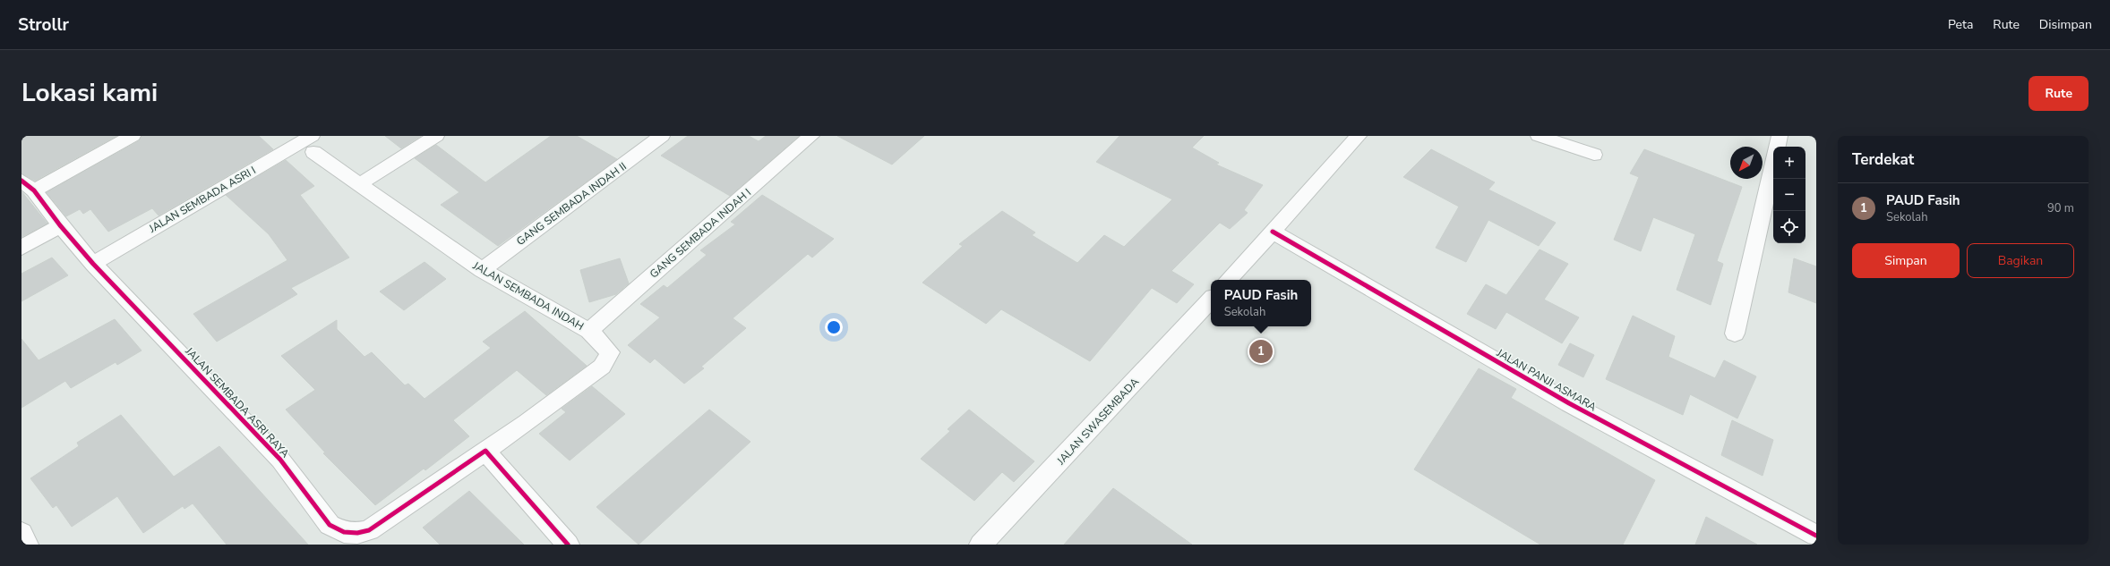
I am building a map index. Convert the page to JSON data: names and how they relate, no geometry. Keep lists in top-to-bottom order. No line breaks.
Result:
{"streets":{"street":["JALAN SEMBADA ASRI I","GANG SEMBADA INDAH II","GANG SEMBADA INDAH I","JALAN SEMBADA INDAH","JALAN PANJI ASMARA","JALAN SEMBADA ASRI RAYA","JALAN SWASEMBADA"]},"crossings":[["JALAN SEMBADA ASRI I","JALAN SEMBADA INDAH"],["JALAN SEMBADA ASRI I","JALAN SEMBADA ASRI RAYA"],["GANG SEMBADA INDAH II","JALAN SEMBADA INDAH"],["GANG SEMBADA INDAH I","JALAN SEMBADA INDAH"],["JALAN SEMBADA INDAH","JALAN SEMBADA ASRI RAYA"]],"north":"bottom left","page":{"header":"Strollr","nav":["Peta","Rute","Disimpan"],"title":"Lokasi kami","buttons":["Rute",["Simpan","Bagikan"]],"heading":"Terdekat","map_buttons":["+","−"],"list":[{"mark":"1","name":"PAUD Fasih","note":"Sekolah","value":"90 m"}],"popup":["PAUD Fasih","Sekolah"],"pins":"1"}}
